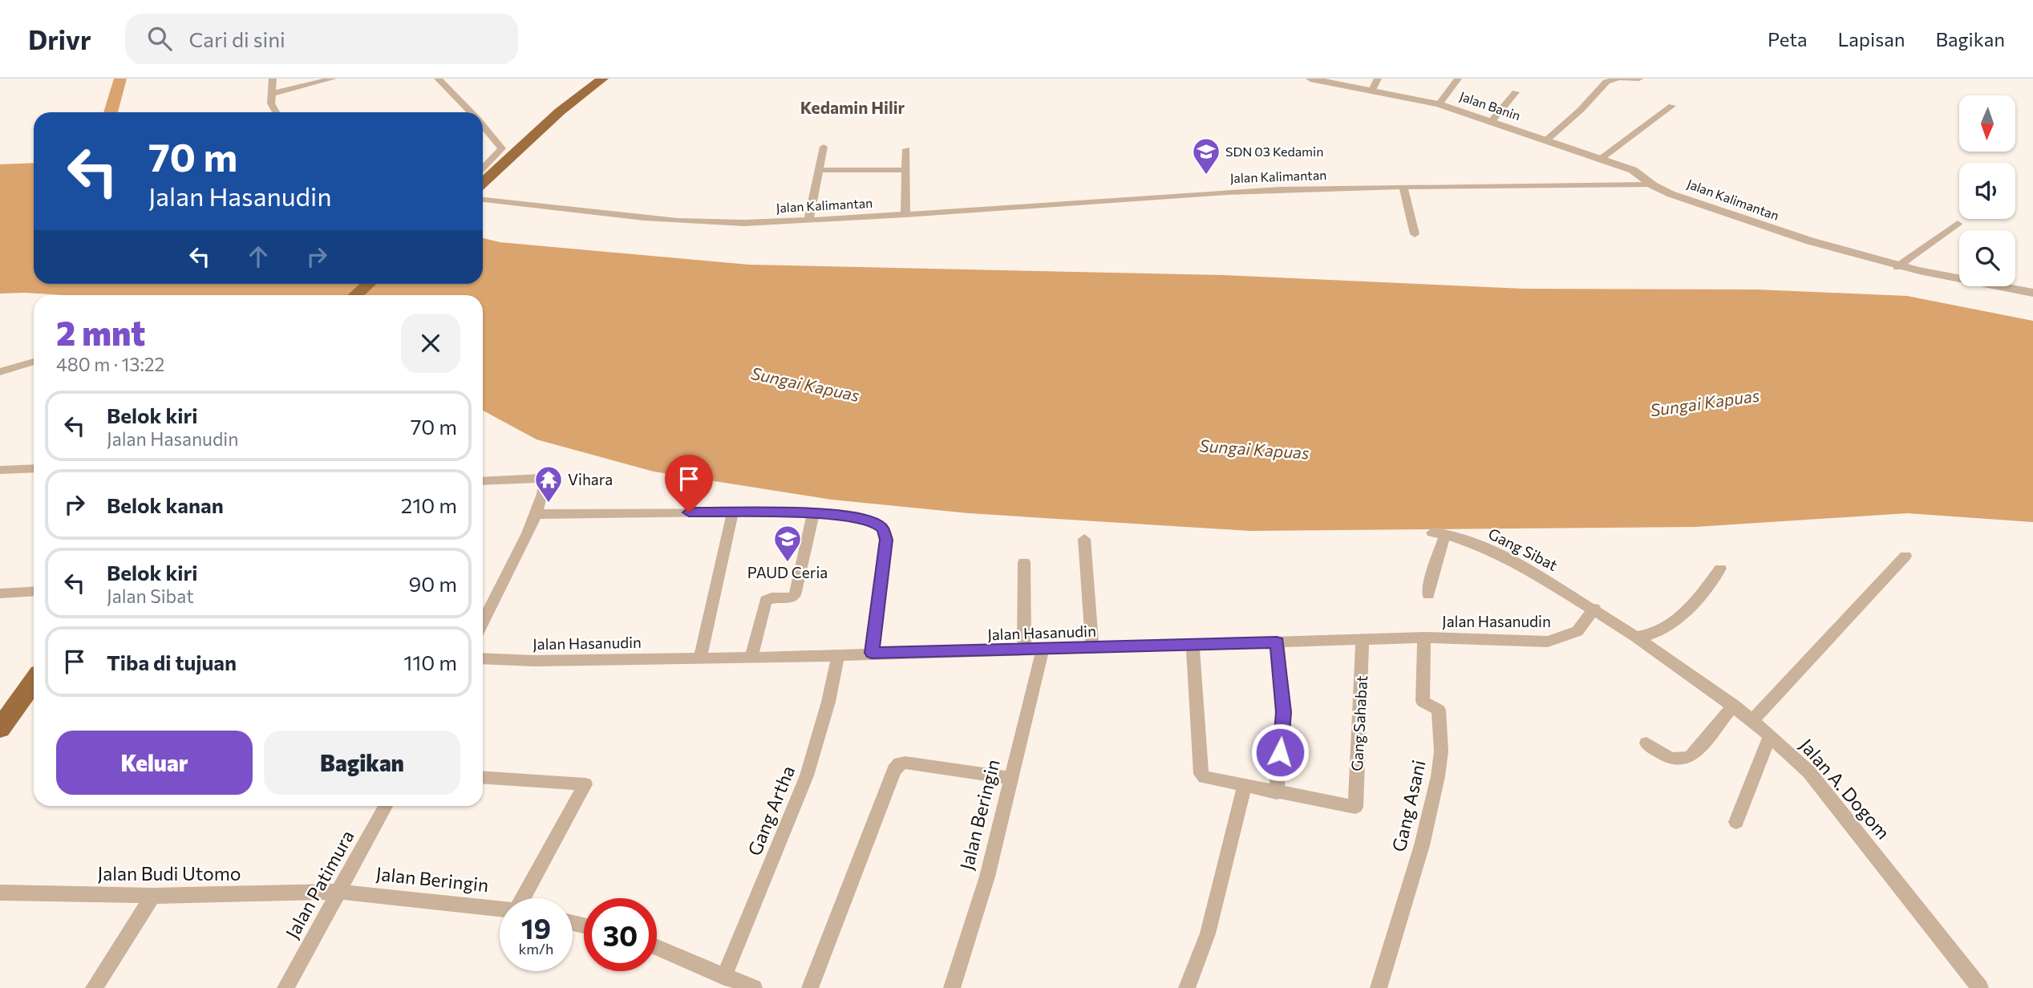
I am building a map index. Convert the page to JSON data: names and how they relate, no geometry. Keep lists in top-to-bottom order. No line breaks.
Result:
{"streets":{"street":["Jalan Banin","Jalan Kalimantan","Gang Sibat","Jalan Hasanudin","Gang Sahabat","Jalan A. Dogom","Gang Asani","Gang Artha","Jalan Beringin","Jalan Budi Utomo","Jalan Patimura"]},"crossings":[["Jalan Banin","Jalan Kalimantan"],["Gang Sibat","Jalan Hasanudin"],["Gang Sibat","Jalan A. Dogom"],["Jalan Hasanudin","Gang Sahabat"],["Jalan Hasanudin","Jalan A. Dogom"],["Jalan Hasanudin","Gang Asani"],["Jalan Hasanudin","Gang Artha"],["Jalan Hasanudin","Jalan Beringin"],["Jalan Beringin","Jalan Budi Utomo"],["Jalan Beringin","Jalan Patimura"],["Jalan Budi Utomo","Jalan Patimura"]],"districts":["Kedamin Hilir"],"water":["Sungai Kapuas"],"places":{"school or university":["SDN 03 Kedamin","PAUD Ceria"],"temple":["Vihara"]},"north":"bottom","page":{"header":"Drivr","search":"Cari di sini","nav":["Peta","Lapisan","Bagikan"],"turn":["70 m","Jalan Hasanudin"],"heading":["2 mnt","480 m · 13:22"],"list":[{"name":"Belok kiri","note":"Jalan Hasanudin","value":"70 m"},{"name":"Belok kanan","value":"210 m"},{"name":"Belok kiri","note":"Jalan Sibat","value":"90 m"},{"name":"Tiba di tujuan","value":"110 m"}],"buttons":["Keluar","Bagikan"],"speed":"19 km/h","limit":"30"}}
